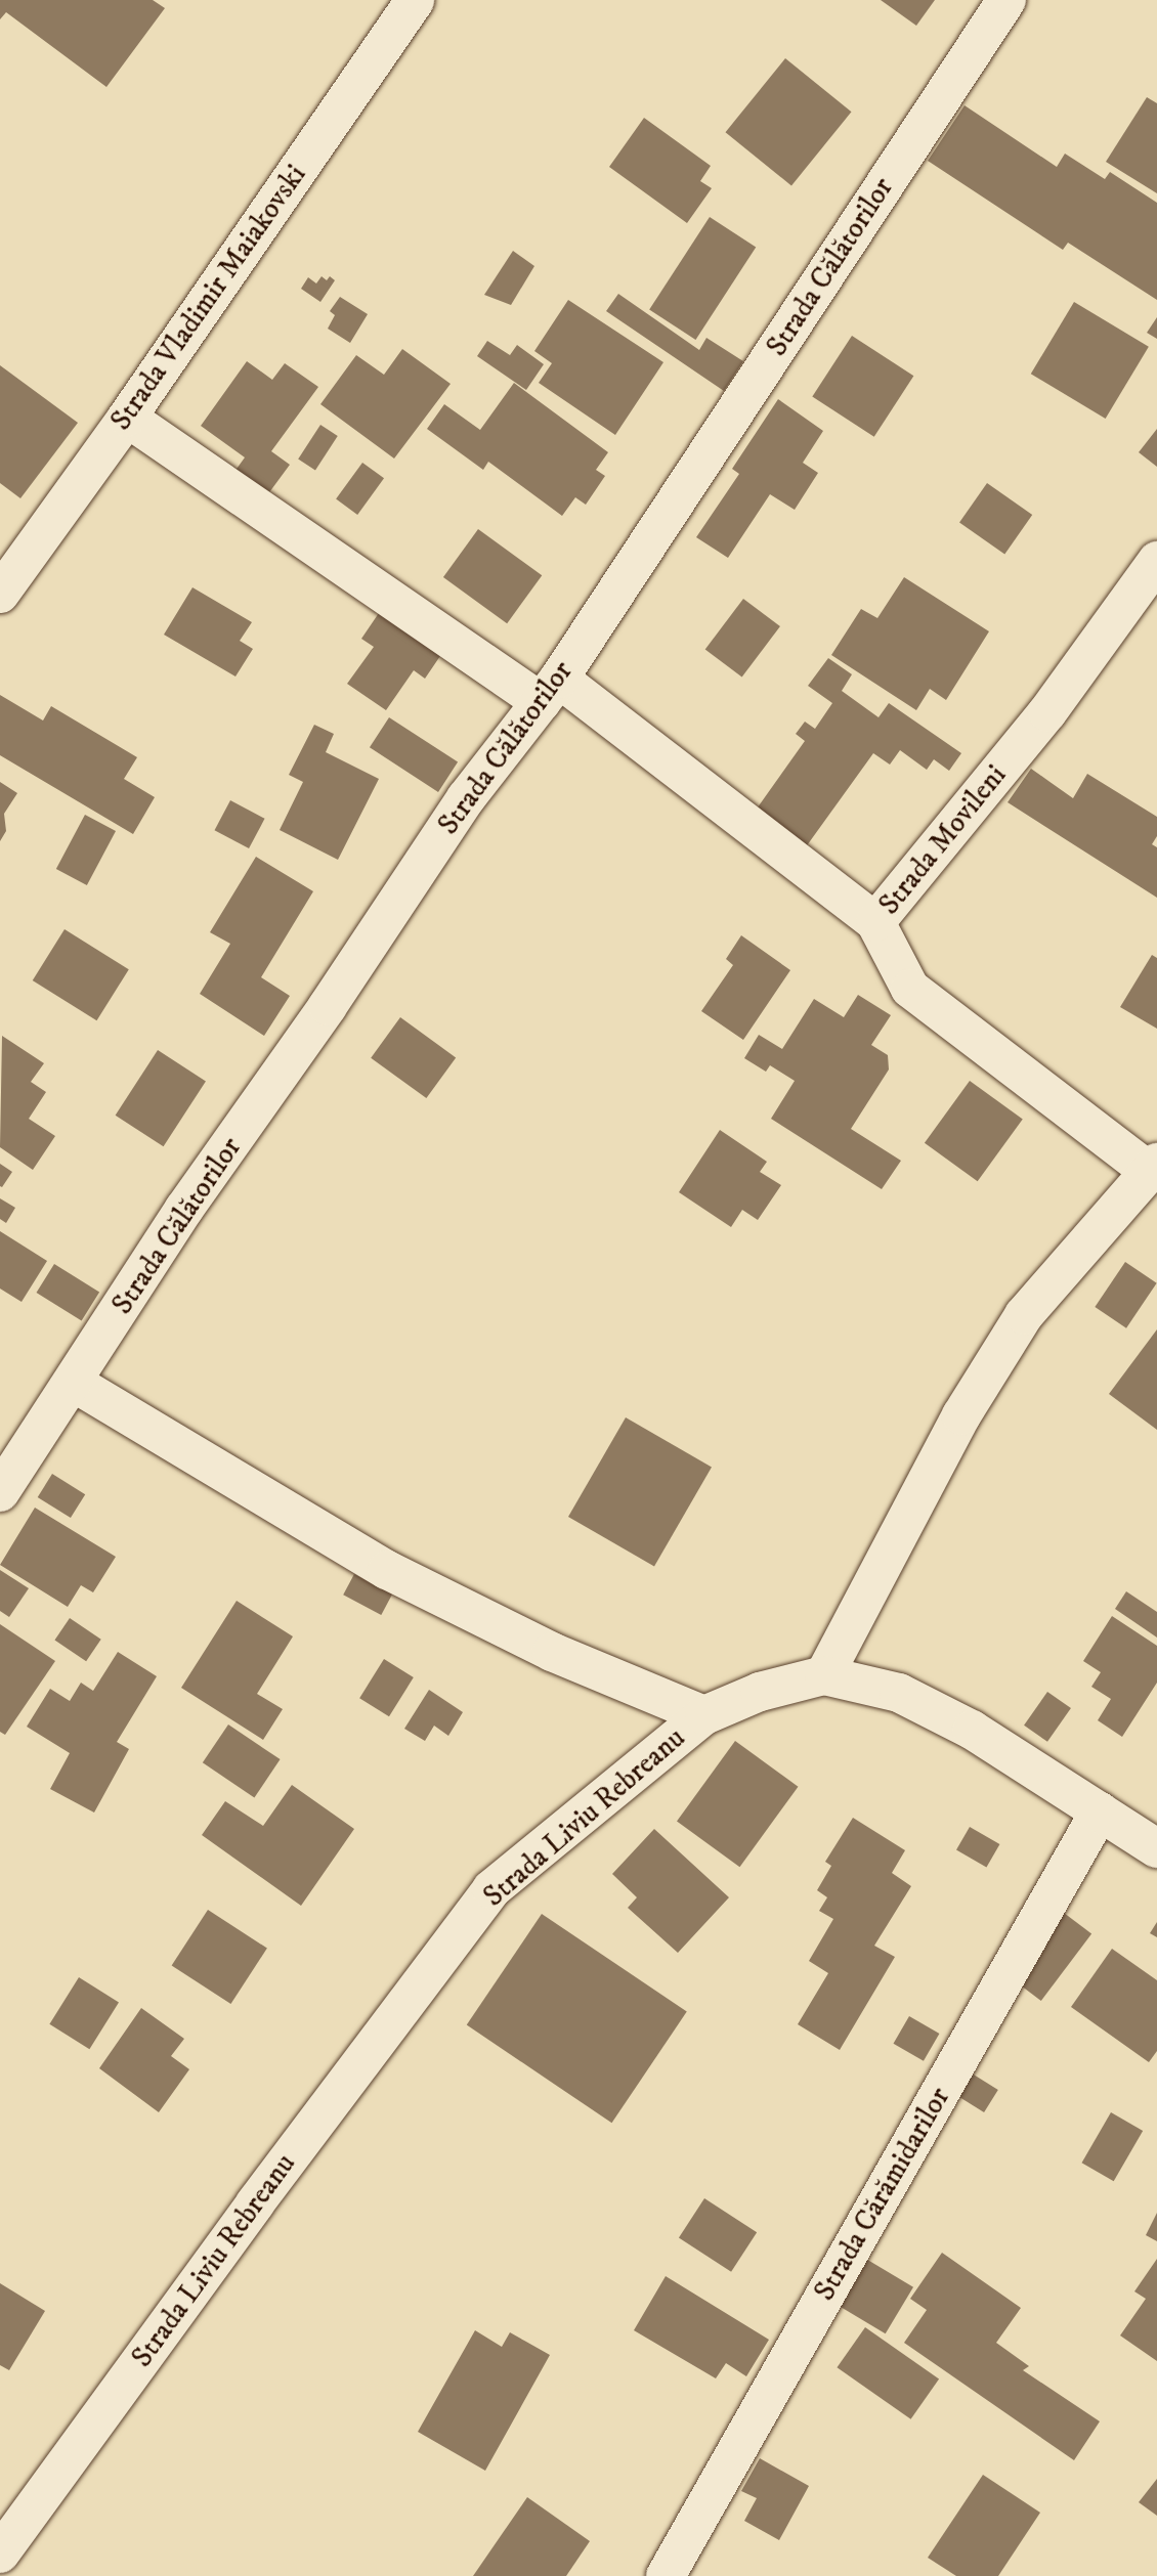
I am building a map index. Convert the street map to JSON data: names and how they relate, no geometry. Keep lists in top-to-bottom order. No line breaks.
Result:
{"streets":{"street":["Strada Călătorilor","Strada Vladimir Maiakovski","Strada Movileni","Strada Liviu Rebreanu","Strada Cărămidarilor"]}}
